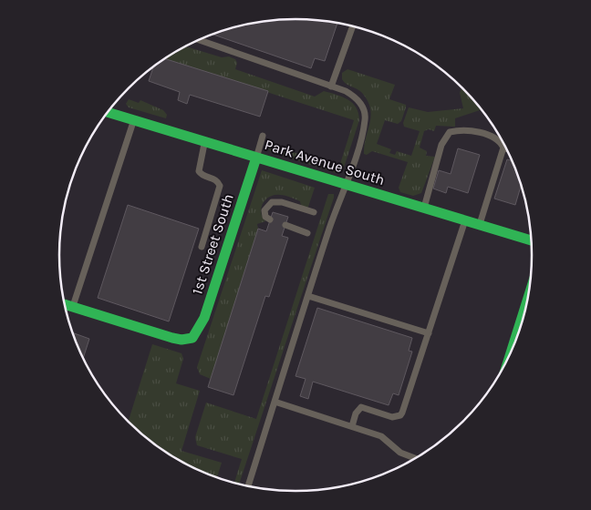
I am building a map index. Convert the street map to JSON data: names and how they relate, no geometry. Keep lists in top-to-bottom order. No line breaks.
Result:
{"streets":{"main road":["Park Avenue South","1st Street South"]},"crossings":[["Park Avenue South","1st Street South"]]}
